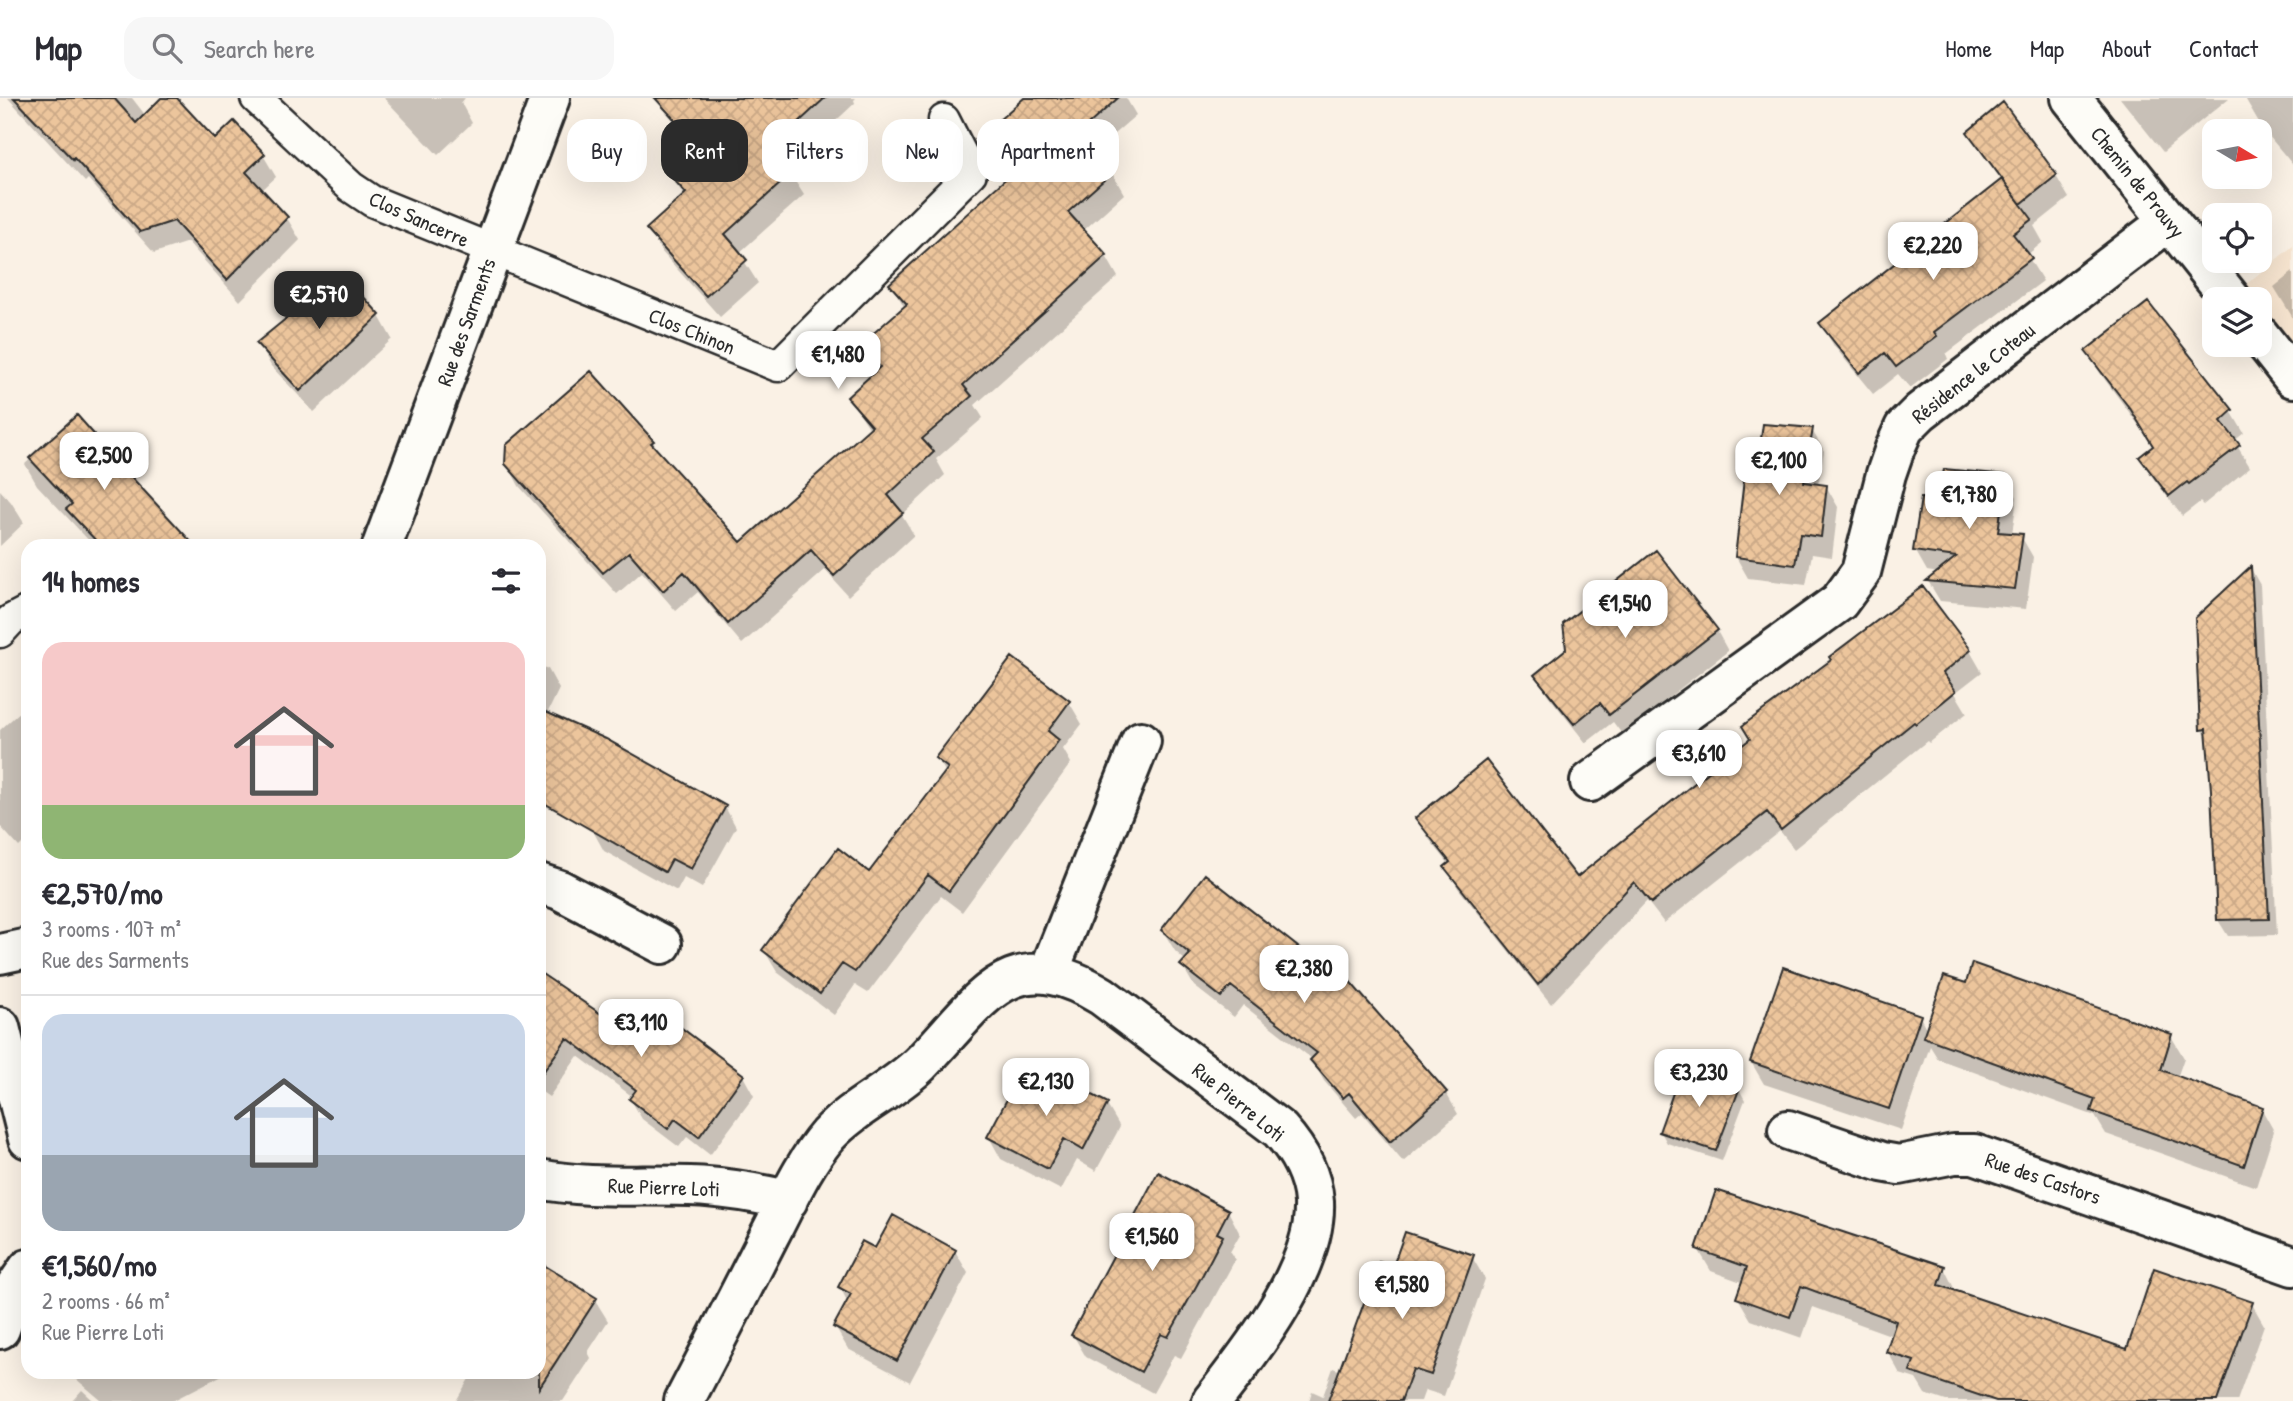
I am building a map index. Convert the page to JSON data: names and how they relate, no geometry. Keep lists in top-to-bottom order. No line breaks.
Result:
{"streets":{"street":["Chemin de Prouvy","Rue des Sarments","Résidence le Coteau","Rue Pierre Loti","Rue des Castors"],"lane":["Clos Sancerre","Clos Chinon"]},"crossings":[["Chemin de Prouvy","Résidence le Coteau"],["Clos Sancerre","Rue des Sarments"],["Clos Sancerre","Clos Chinon"],["Rue des Sarments","Clos Chinon"]],"north":"right","page":{"header":"Map","search":"Search here","nav":["Home","Map","About","Contact"],"chip":["Buy","Rent","Filters","New","Apartment"],"price":["€2,220","€2,570","€1,480","€2,500","€2,100","€1,780","€1,540","€3,610","€2,380","€3,110","€3,230","€2,130","€1,560","€1,580"],"heading":"14 homes","list":[{"name":"€2,570/mo","note":"3 rooms · 107 m² · Rue des Sarments"},{"name":"€1,560/mo","note":"2 rooms · 66 m² · Rue Pierre Loti"}]}}
